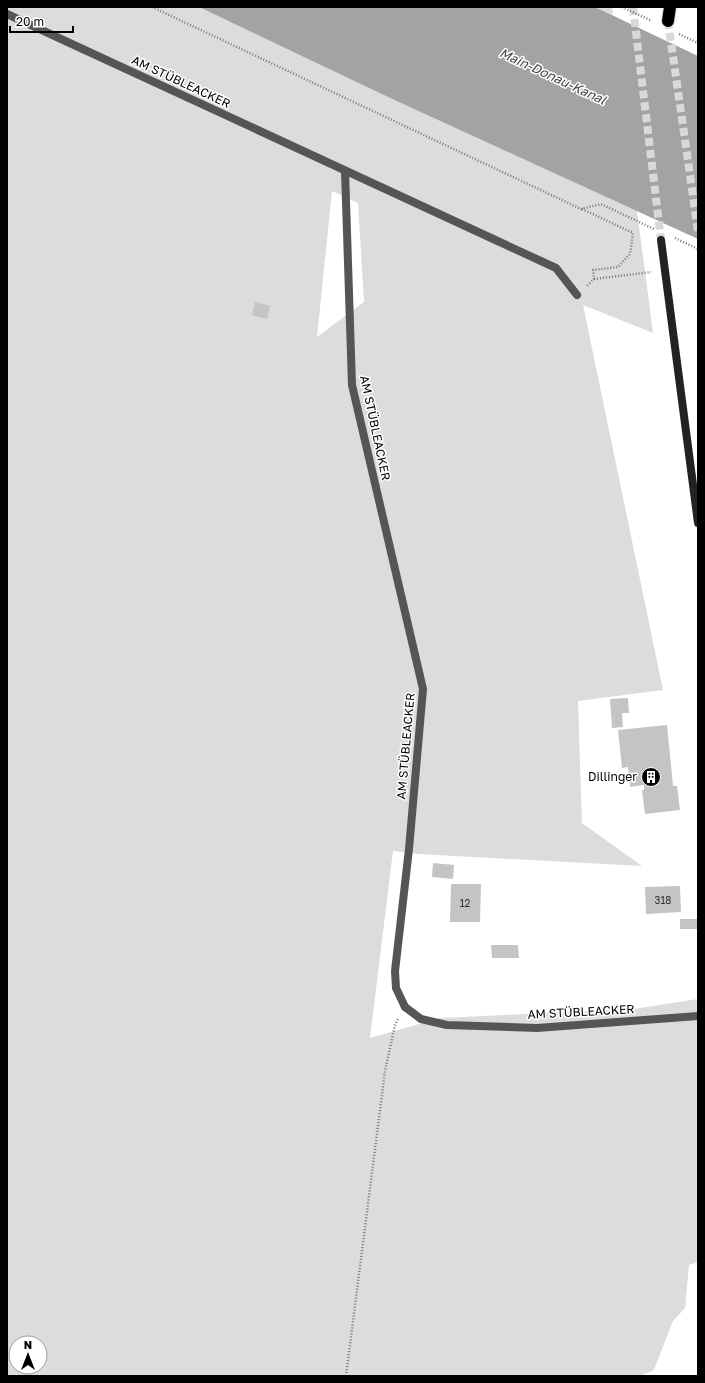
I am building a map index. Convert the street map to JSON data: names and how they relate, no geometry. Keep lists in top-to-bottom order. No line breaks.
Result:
{"streets":{"street":["AM STÜBLEACKER"]},"water":["Main-Donau-Kanal"],"places":{"building":["Dillinger"]},"house_numbers":["318","12"],"scale_bar":"20 m","north":"top"}
